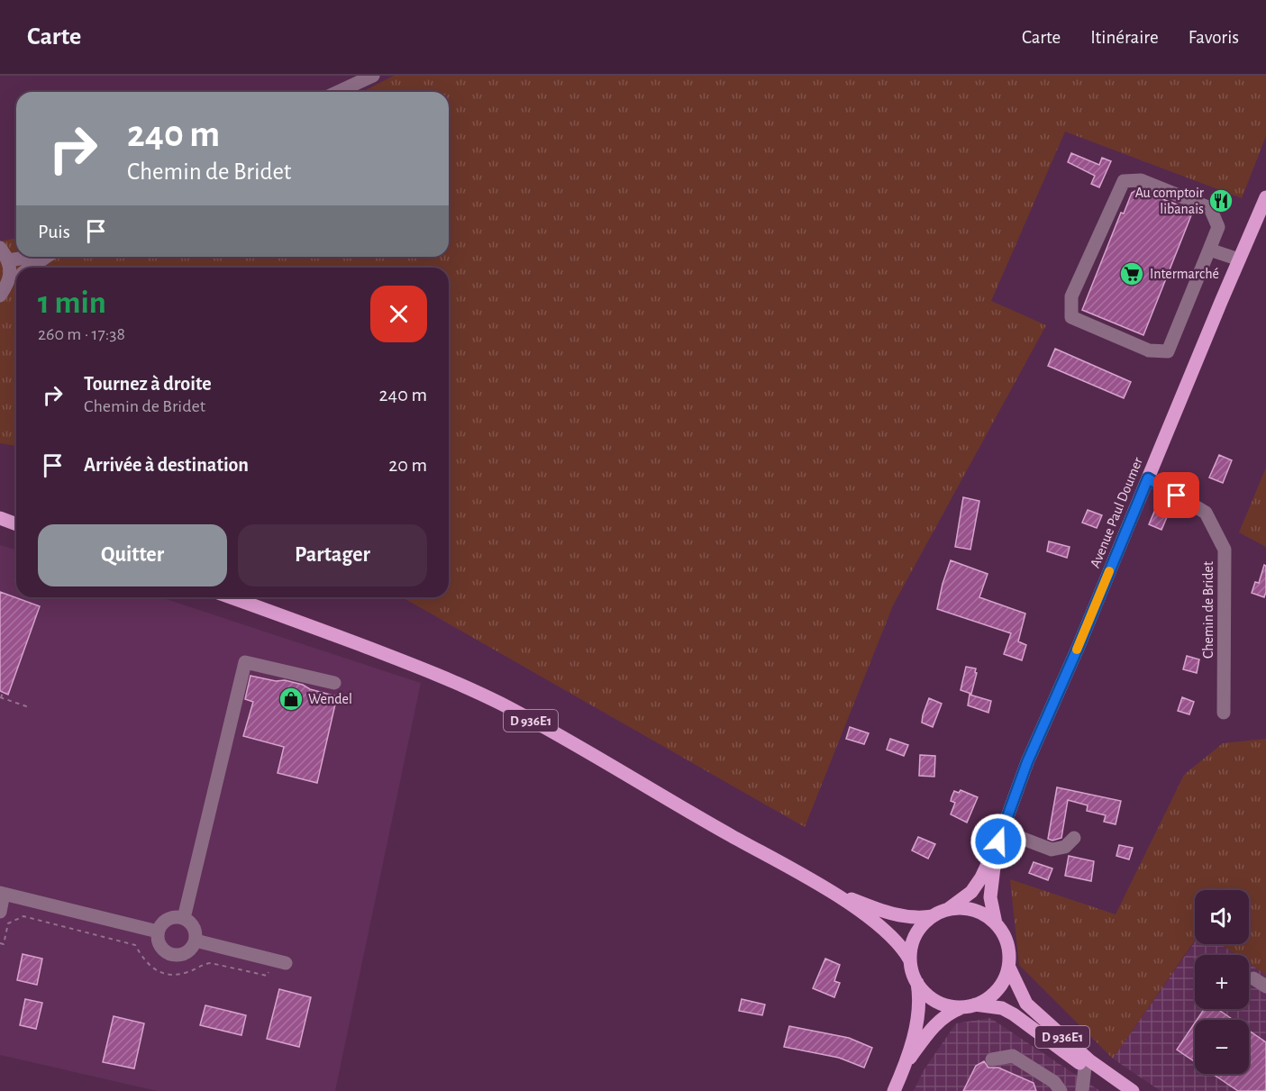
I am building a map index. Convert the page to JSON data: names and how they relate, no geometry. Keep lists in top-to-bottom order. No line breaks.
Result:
{"streets":{"main road":["Avenue Paul Doumer","D 936E1"],"street":["Chemin de Bridet"]},"crossings":[["Avenue Paul Doumer","Chemin de Bridet"]],"places":{"restaurant":["Au comptoir libanais"],"supermarket":["Intermarché"],"shop":["Wendel"]},"page":{"header":"Carte","nav":["Carte","Itinéraire","Favoris"],"turn":["240 m","Chemin de Bridet"],"then":"Puis","heading":["1 min","260 m · 17:38"],"list":[{"name":"Tournez à droite","note":"Chemin de Bridet","value":"240 m"},{"name":"Arrivée à destination","value":"20 m"}],"buttons":["Quitter","Partager"],"map_buttons":["+","−"]}}
